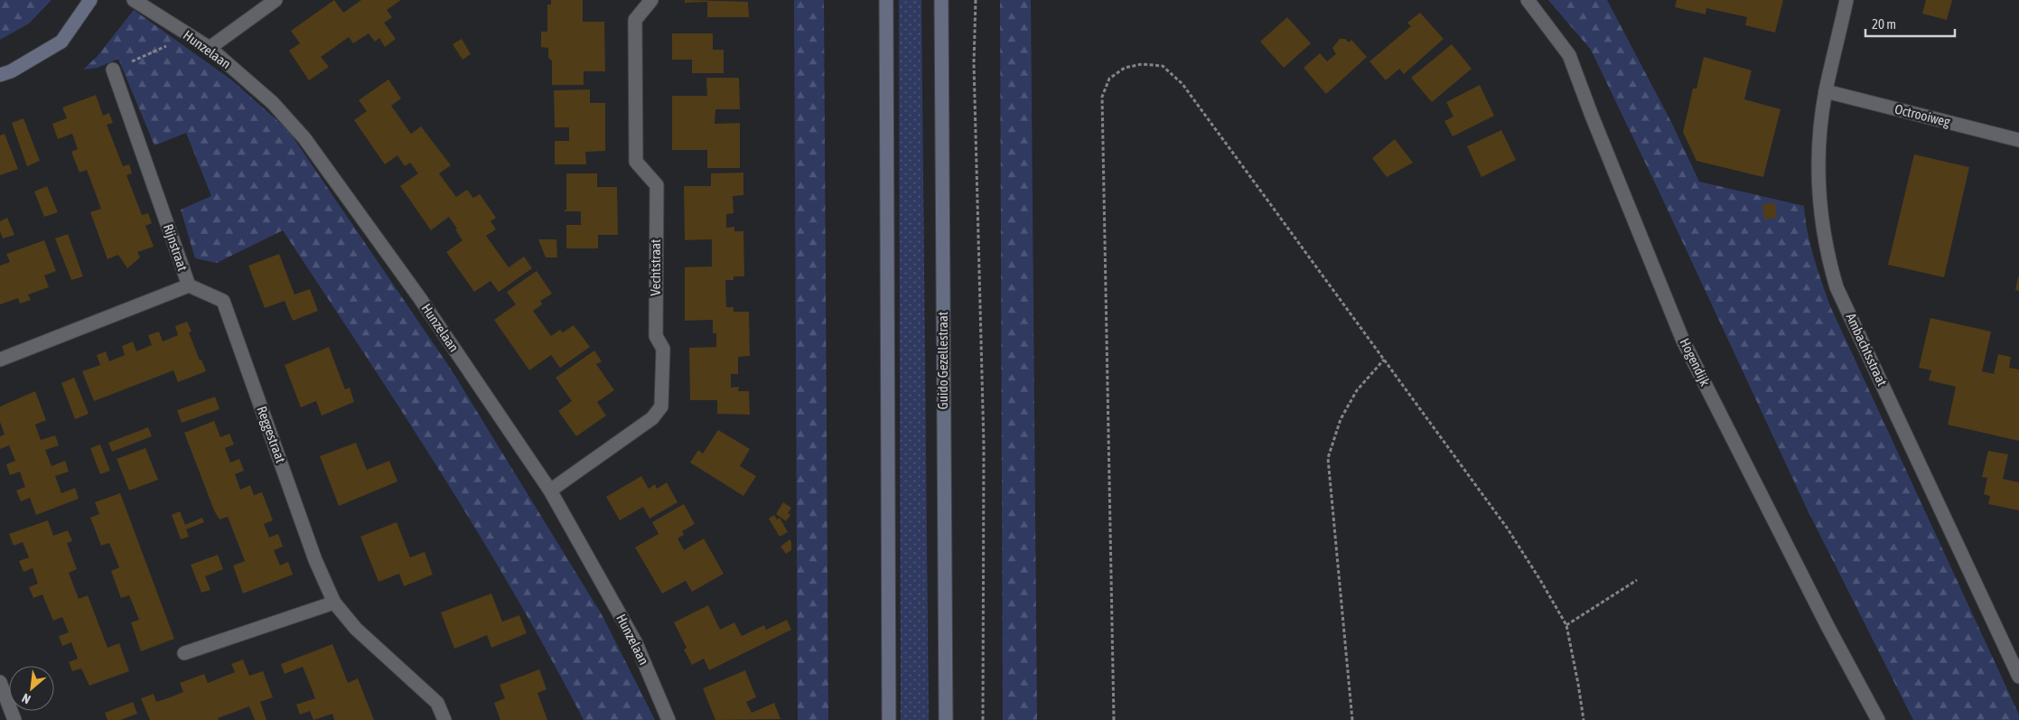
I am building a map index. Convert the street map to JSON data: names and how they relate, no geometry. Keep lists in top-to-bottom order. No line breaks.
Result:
{"streets":{"main road":["Guido Gezellestraat"],"street":["Hunzelaan","Octrooiweg","Rijnstraat","Vechtstraat","Ambachtsstraat","Hogendijk","Reggestraat"]},"crossings":[["Hunzelaan","Vechtstraat"],["Octrooiweg","Ambachtsstraat"],["Rijnstraat","Reggestraat"]],"scale_bar":"20 m","north":"bottom left"}
